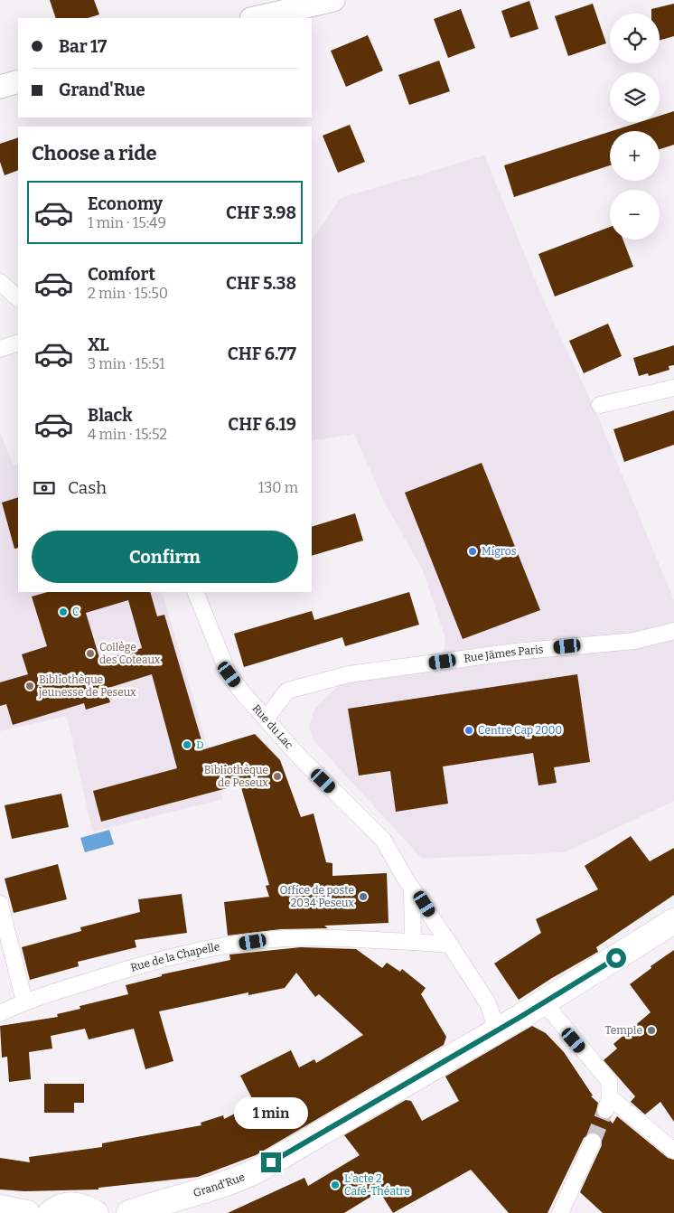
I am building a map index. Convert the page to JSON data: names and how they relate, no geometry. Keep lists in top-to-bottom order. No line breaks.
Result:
{"streets":{"main road":["Grand'Rue"],"street":["Rue Jämes Paris","Rue du Lac","Rue de la Chapelle"]},"crossings":[["Rue Jämes Paris","Rue du Lac"],["Rue du Lac","Rue de la Chapelle"]],"places":["Migros","C","Collège des Coteaux","Bibliothèque jeunesse de Peseux","Centre Cap 2000","D","Bibliothèque de Peseux","Office de poste 2034 Peseux","Temple","L'acte 2 Café-Théatre"],"page":{"map_buttons":["+","−"],"banner":["Bar 17","Grand'Rue"],"heading":"Choose a ride","list":[{"name":"Economy","note":"1 min · 15:49","value":"CHF 3.98"},{"name":"Comfort","note":"2 min · 15:50","value":"CHF 5.38"},{"name":"XL","note":"3 min · 15:51","value":"CHF 6.77"},{"name":"Black","note":"4 min · 15:52","value":"CHF 6.19"}],"pay":["Cash","130 m"],"buttons":"Confirm","bubble":"1 min"}}
